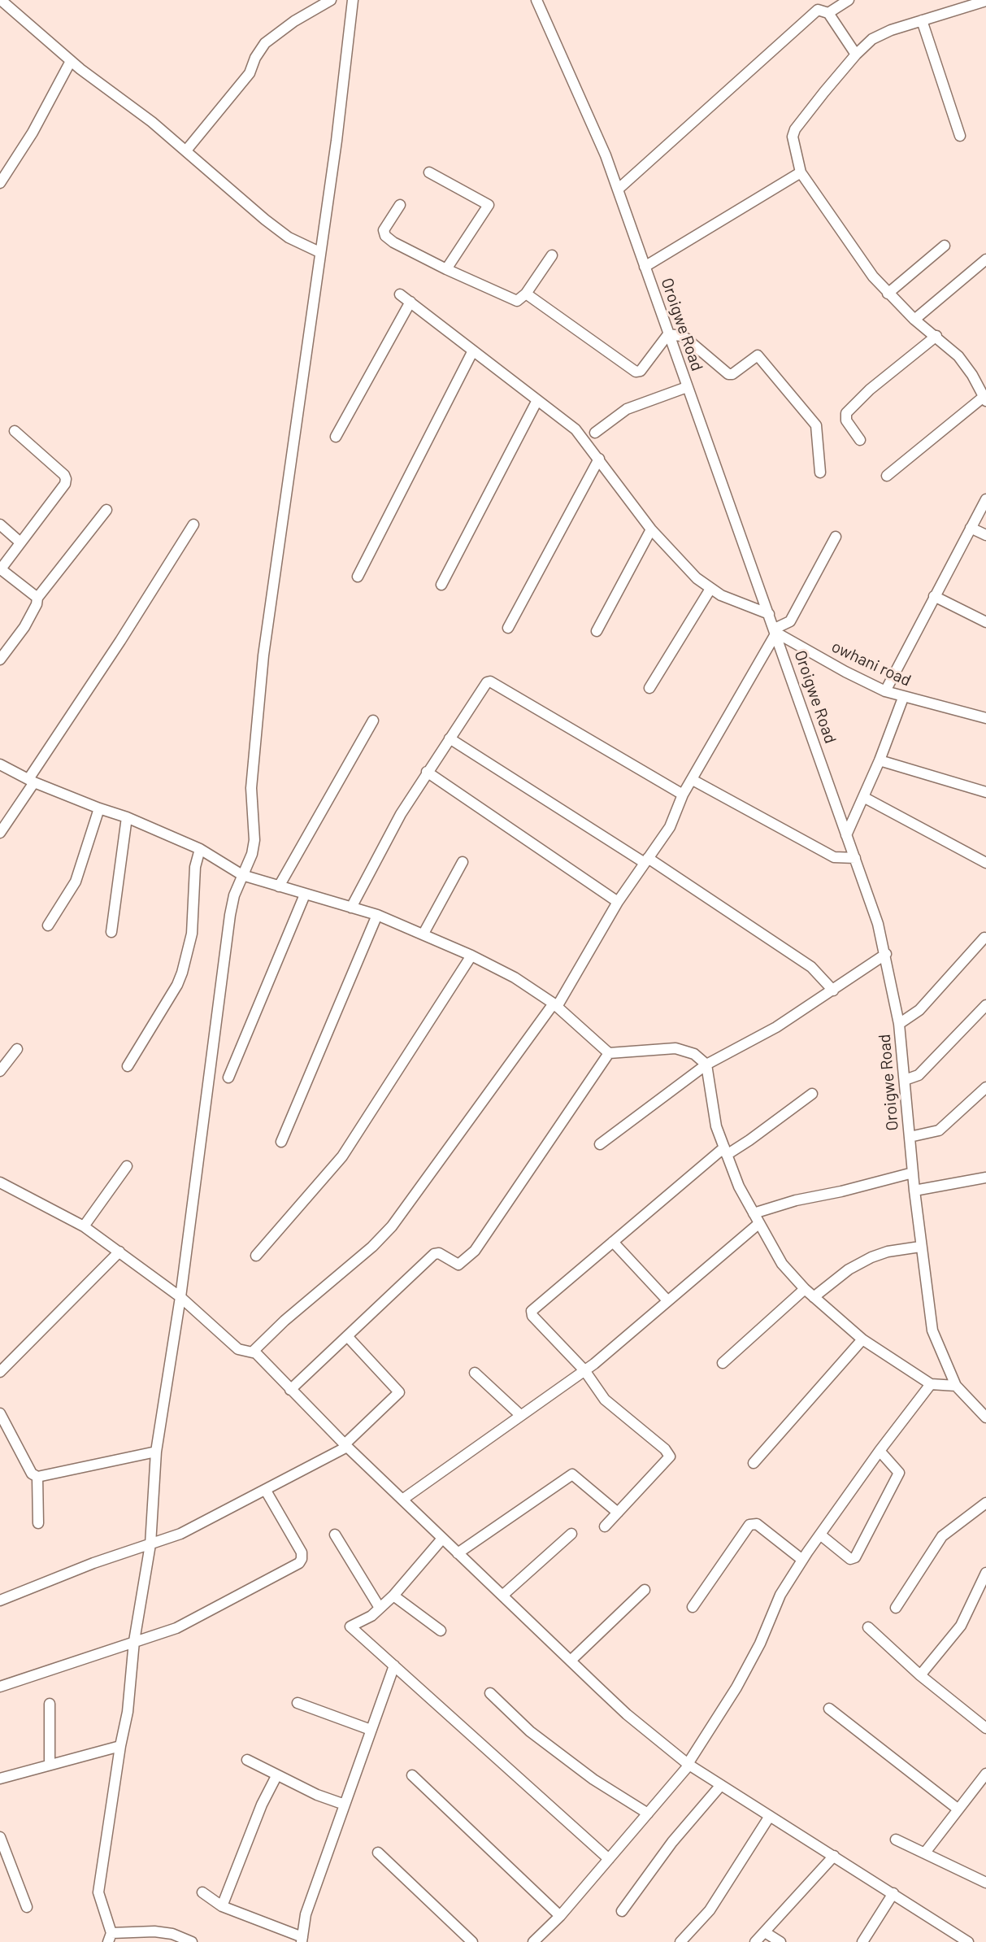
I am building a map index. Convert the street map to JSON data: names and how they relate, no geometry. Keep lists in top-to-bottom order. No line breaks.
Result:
{"streets":{"street":["Oroigwe Road","owhani road"]},"crossings":[["Oroigwe Road","owhani road"]]}
